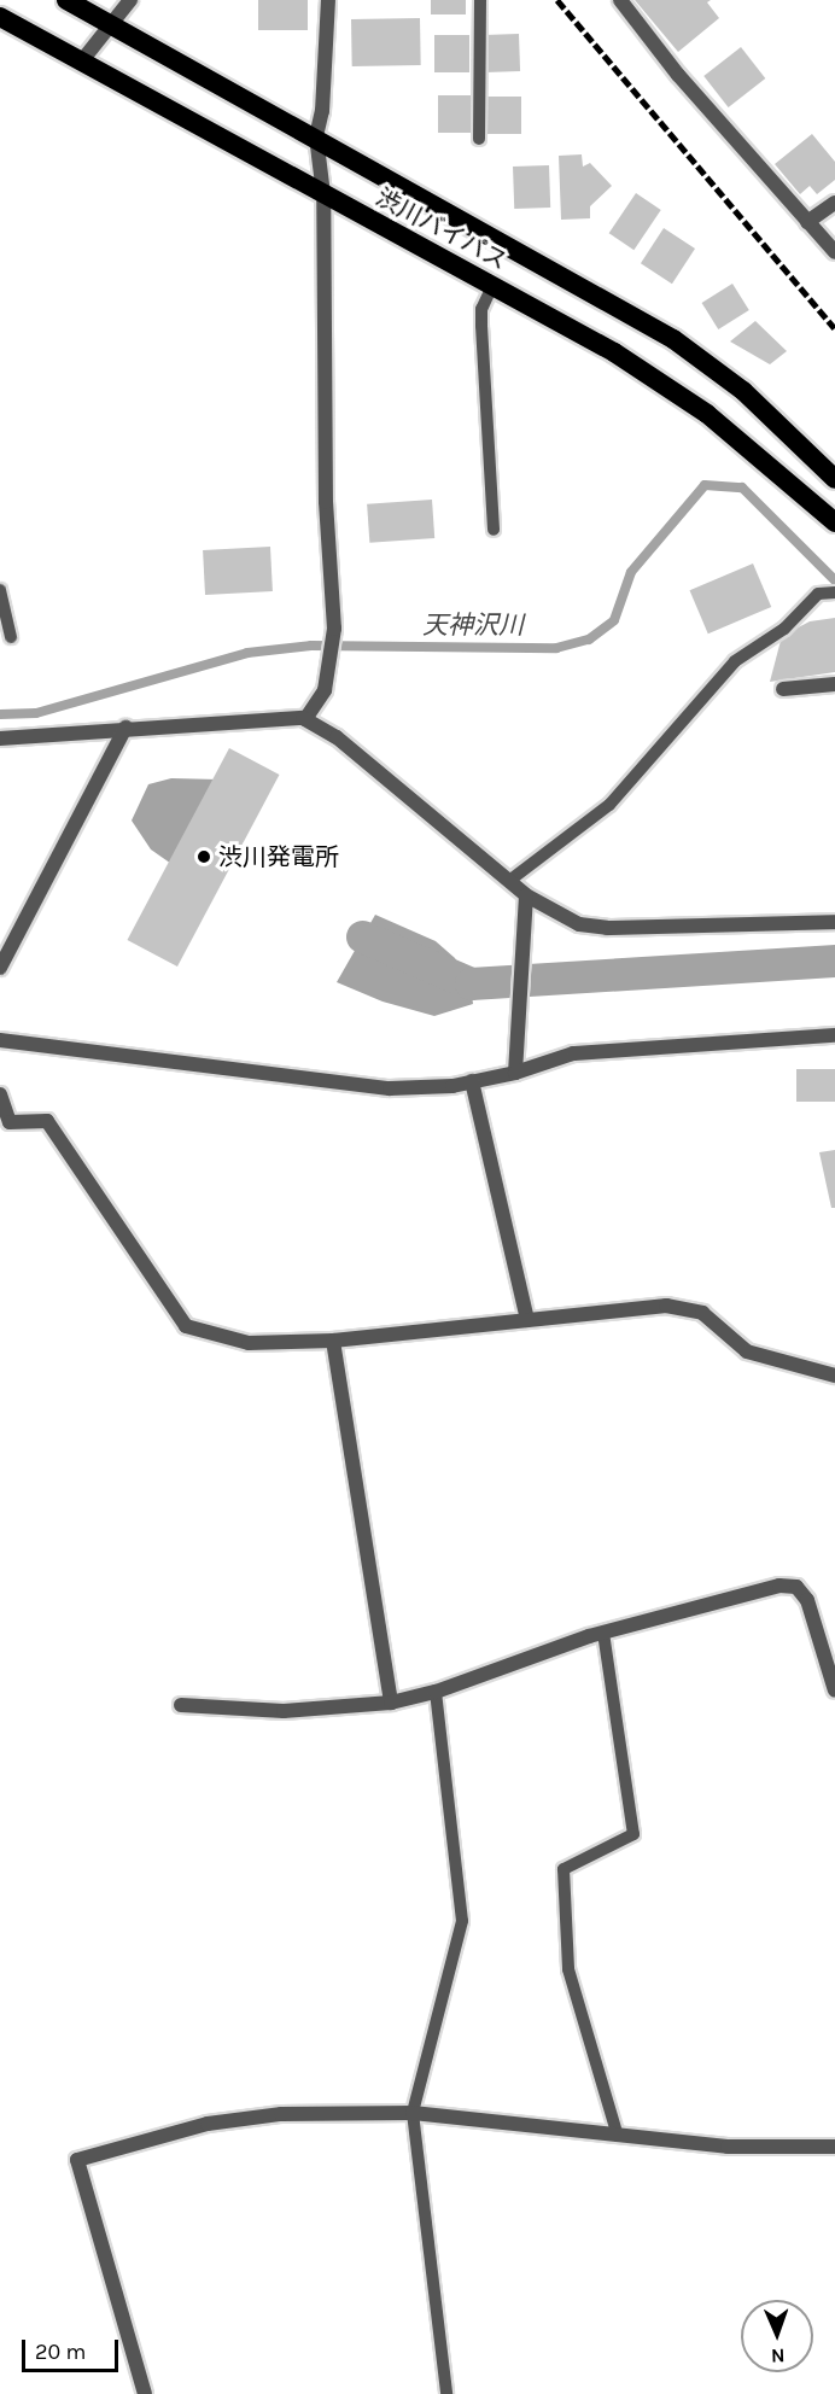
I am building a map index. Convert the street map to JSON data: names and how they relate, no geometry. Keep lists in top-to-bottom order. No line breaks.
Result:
{"streets":{"highway":["渋川バイパス"]},"water":["天神沢川"],"places":["渋川発電所"],"scale_bar":"20 m","north":"bottom"}
